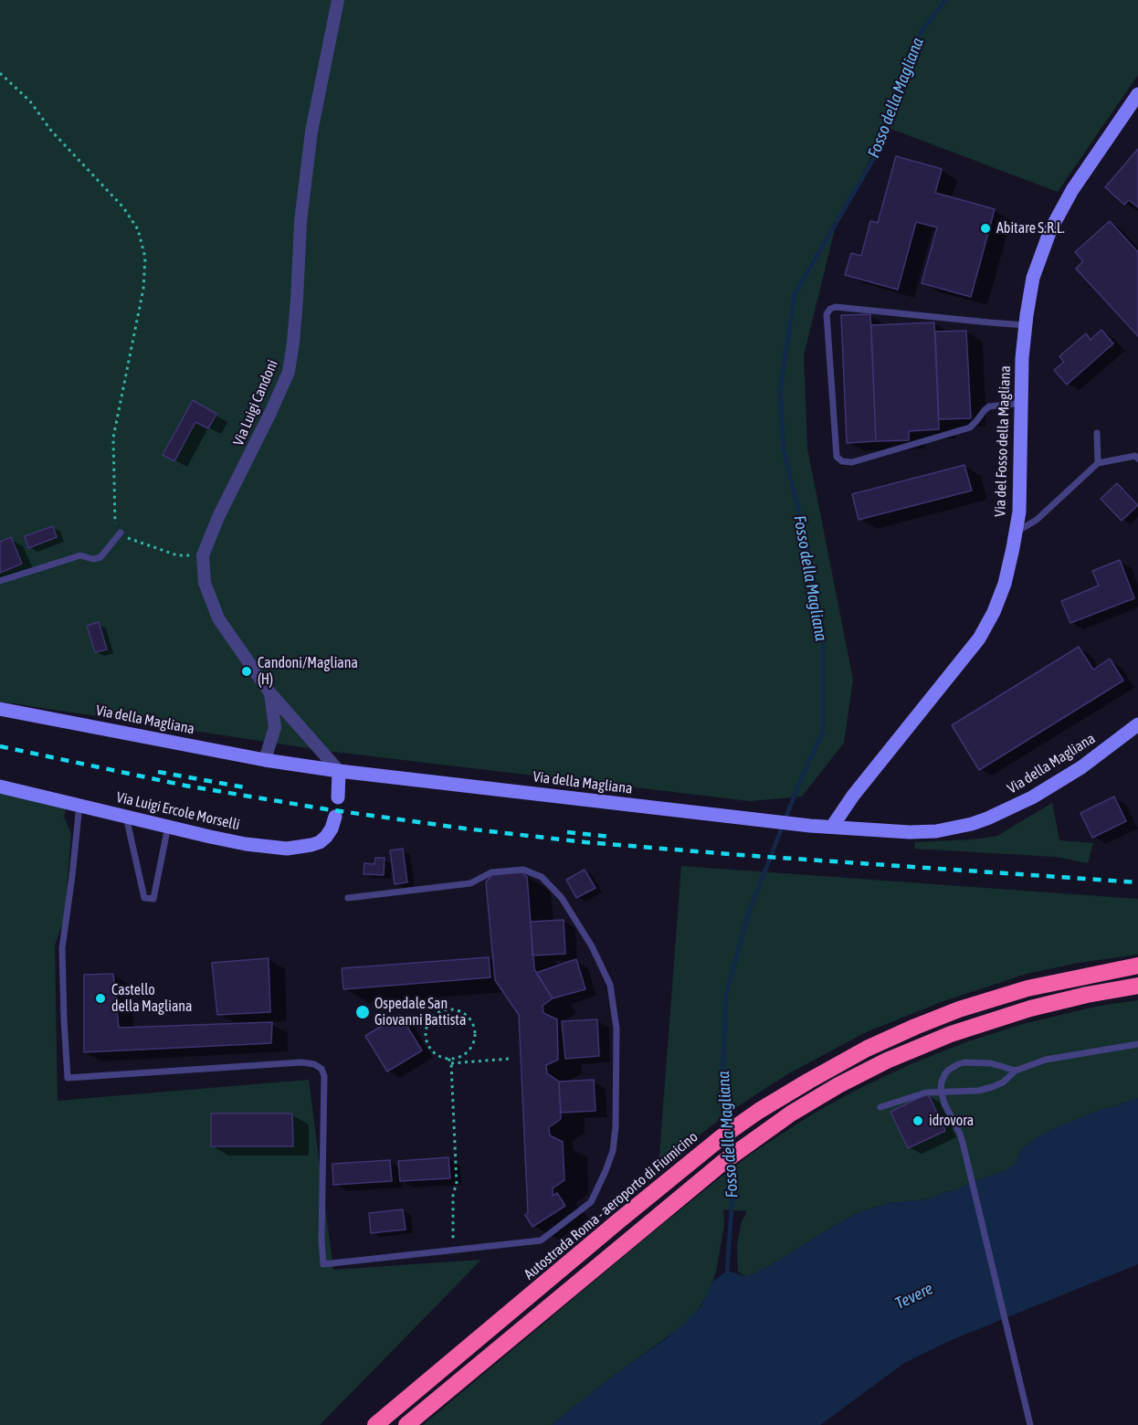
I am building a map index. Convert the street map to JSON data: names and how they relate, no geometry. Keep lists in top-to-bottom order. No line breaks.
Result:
{"streets":{"highway":["Autostrada Roma - aeroporto di Fiumicino"],"street":["Via Luigi Candoni","Via del Fosso della Magliana","Via della Magliana","Via Luigi Ercole Morselli"]},"crossings":[["Via Luigi Candoni","Via della Magliana"],["Via del Fosso della Magliana","Via della Magliana"]],"water":["Fosso della Magliana","Tevere"],"places":["Abitare S.R.L.","Candoni/Magliana (H)","Castello della Magliana","Ospedale San Giovanni Battista","idrovora"]}
